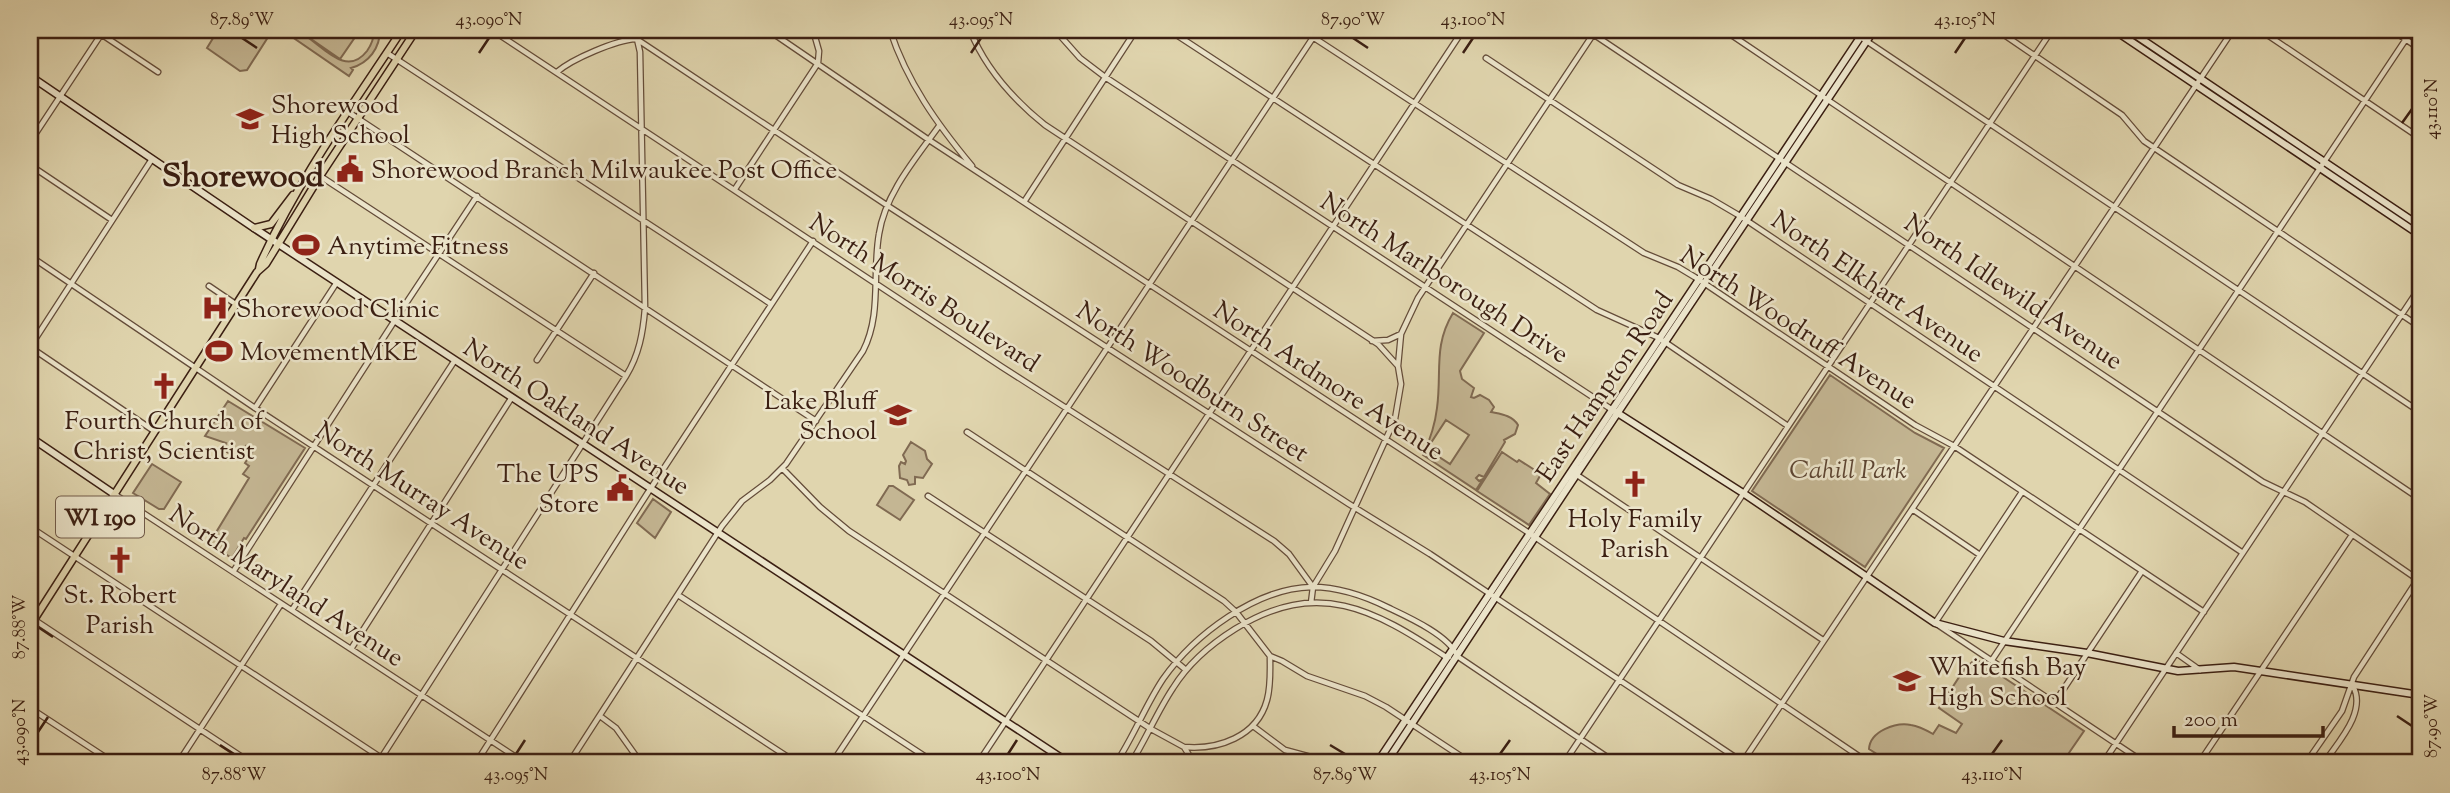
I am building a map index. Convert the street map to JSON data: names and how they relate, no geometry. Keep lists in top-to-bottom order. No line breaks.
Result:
{"streets":{"main road":["North Marlborough Drive","East Hampton Road","North Oakland Avenue","WI 190","North Maryland Avenue"],"street":["North Elkhart Avenue","North Idlewild Avenue","North Morris Boulevard","North Woodruff Avenue","North Ardmore Avenue","North Woodburn Street","North Murray Avenue"]},"crossings":[["North Marlborough Drive","East Hampton Road"],["North Elkhart Avenue","East Hampton Road"],["North Idlewild Avenue","East Hampton Road"],["North Woodruff Avenue","East Hampton Road"],["North Ardmore Avenue","East Hampton Road"],["North Woodburn Street","East Hampton Road"],["North Oakland Avenue","WI 190"],["North Murray Avenue","WI 190"],["WI 190","North Maryland Avenue"]],"districts":["Shorewood"],"parks":["Cahill Park"],"places":{"school or university":["Shorewood High School","Lake Bluff School","Whitefish Bay High School"],"public building":["Shorewood Branch Milwaukee Post Office","The UPS Store"],"sports":["Anytime Fitness","MovementMKE"],"hospital":["Shorewood Clinic"],"church":["Fourth Church of Christ, Scientist","Holy Family Parish","St. Robert Parish"]},"scale_bar":"200 m","coordinates":["87.89°W","43.090°N","43.095°N","87.90°W","43.100°N","43.105°N","43.110°N","87.88°W"]}
